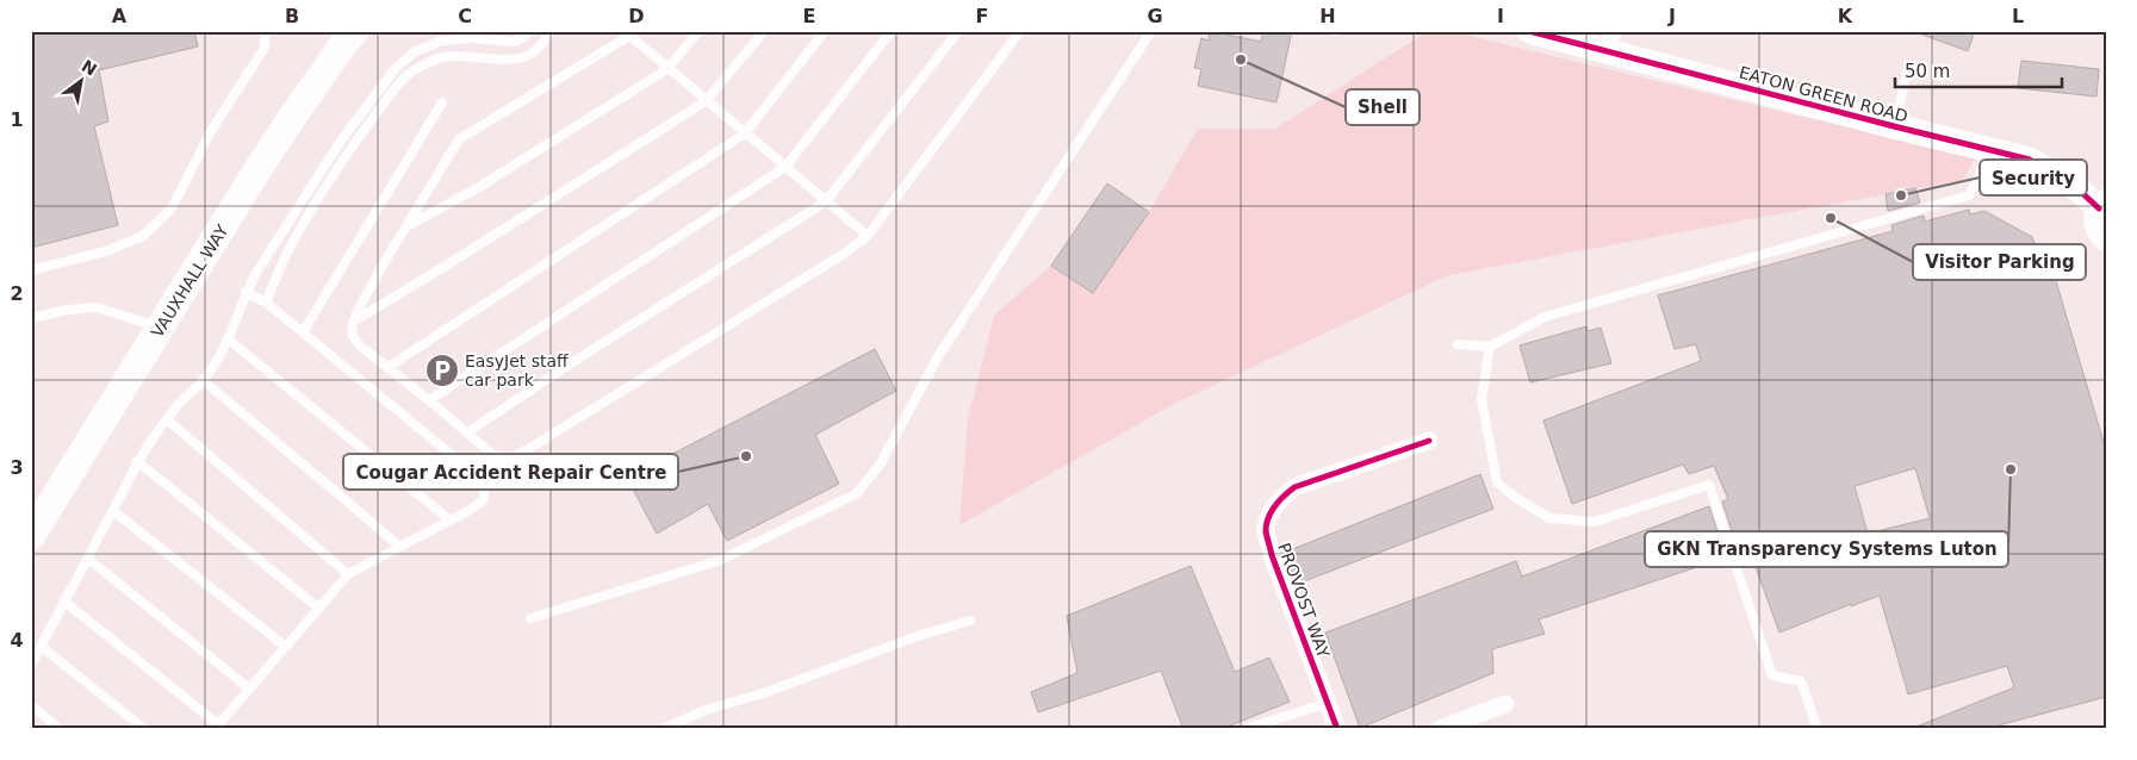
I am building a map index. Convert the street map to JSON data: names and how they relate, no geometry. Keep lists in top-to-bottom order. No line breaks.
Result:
{"streets":{"main road":["VAUXHALL WAY"],"street":["EATON GREEN ROAD","PROVOST WAY"]},"places":{"other":["Shell","Security","Visitor Parking","Cougar Accident Repair Centre","GKN Transparency Systems Luton"],"parking":["EasyJet staff car park"]},"scale_bar":"50 m","north":"top right","grid":{"columns":["A","B","C","D","E","F","G","H","I","J","K","L"],"rows":["1","2","3","4"]}}
